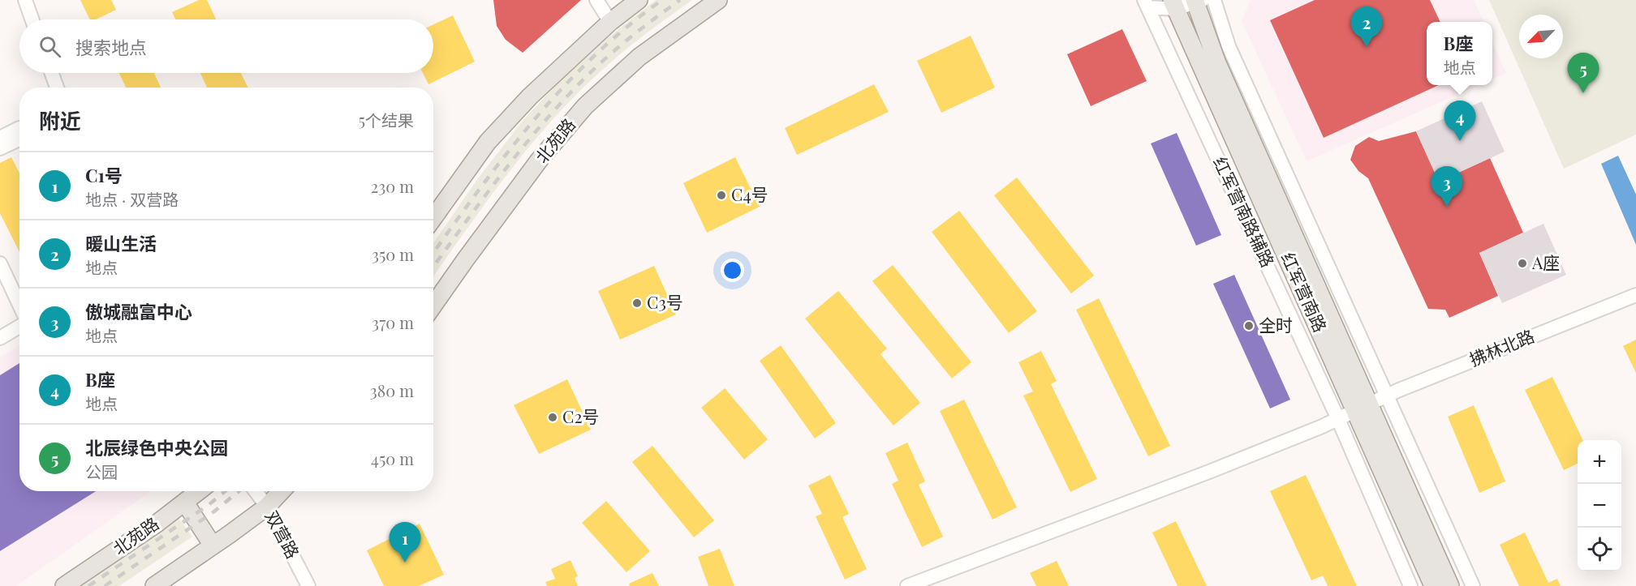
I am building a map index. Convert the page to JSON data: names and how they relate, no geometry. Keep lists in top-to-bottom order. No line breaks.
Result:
{"streets":{"main road":["北苑路","红军营南路"],"street":["红军营南路辅路","拂林北路","双营路"]},"crossings":[["红军营南路辅路","拂林北路"],["红军营南路","拂林北路"]],"places":["C4号","A座","C3号","全时","C2号"],"north":"bottom left","page":{"pins":["2","5","4","3","1"],"search":"搜索地点","popup":["B座","地点"],"heading":["附近","5个结果"],"list":[{"mark":"1","name":"C1号","note":"地点 · 双营路","value":"230 m"},{"mark":"2","name":"暖山生活","note":"地点","value":"350 m"},{"mark":"3","name":"傲城融富中心","note":"地点","value":"370 m"},{"mark":"4","name":"B座","note":"地点","value":"380 m"},{"mark":"5","name":"北辰绿色中央公园","note":"公园","value":"450 m"}],"map_buttons":["+","−"]}}
